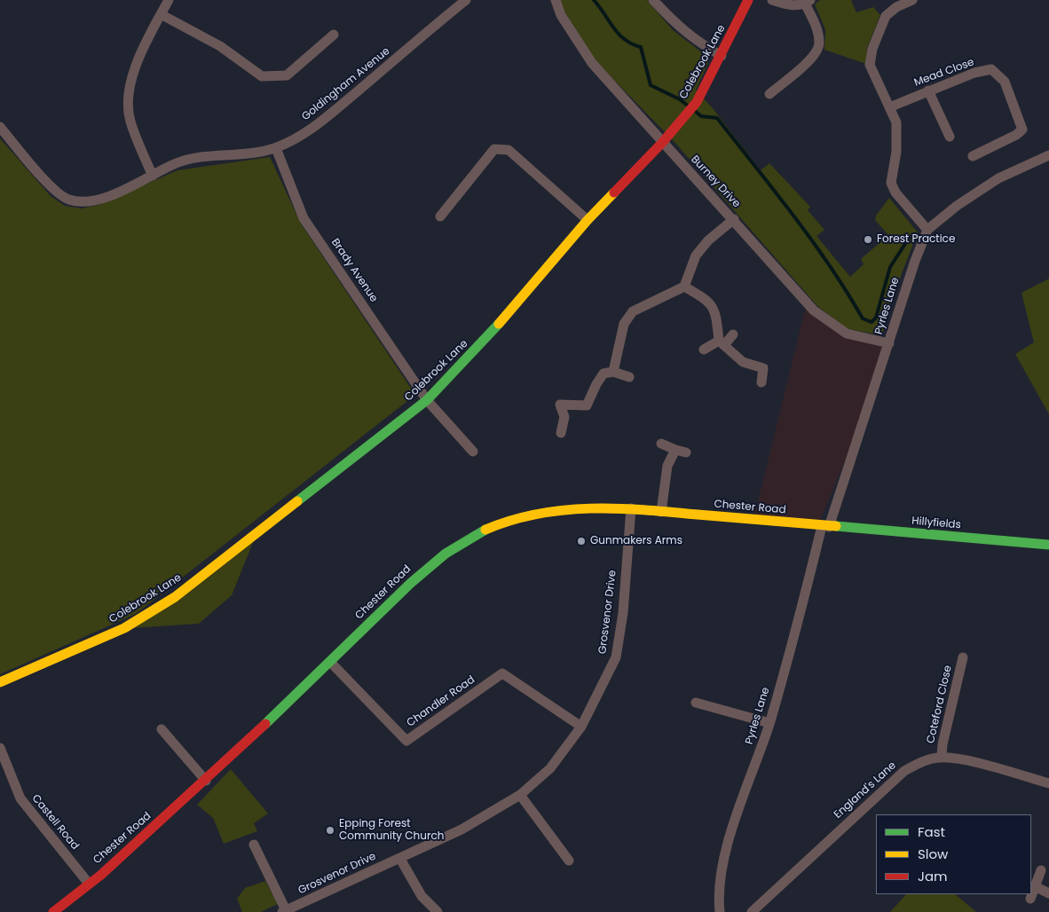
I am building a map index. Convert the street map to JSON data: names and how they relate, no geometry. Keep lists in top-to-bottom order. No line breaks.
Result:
{"streets":{"street":["Colebrook Lane","Mead Close","Goldingham Avenue","Burney Drive","Brady Avenue","Pyrles Lane","Chester Road","Hillyfields","Grosvenor Drive","Chandler Road","Coteford Close","England's Lane","Castell Road"]},"crossings":[["Colebrook Lane","Burney Drive"],["Colebrook Lane","Brady Avenue"],["Goldingham Avenue","Brady Avenue"],["Burney Drive","Pyrles Lane"],["Pyrles Lane","Chester Road"],["Pyrles Lane","Hillyfields"],["Chester Road","Hillyfields"],["Chester Road","Grosvenor Drive"],["Chester Road","Chandler Road"],["Chester Road","Castell Road"],["Grosvenor Drive","Chandler Road"],["Coteford Close","England's Lane"]],"places":["Forest Practice","Gunmakers Arms","Epping Forest Community Church"],"legend":["Fast","Slow","Jam"]}
